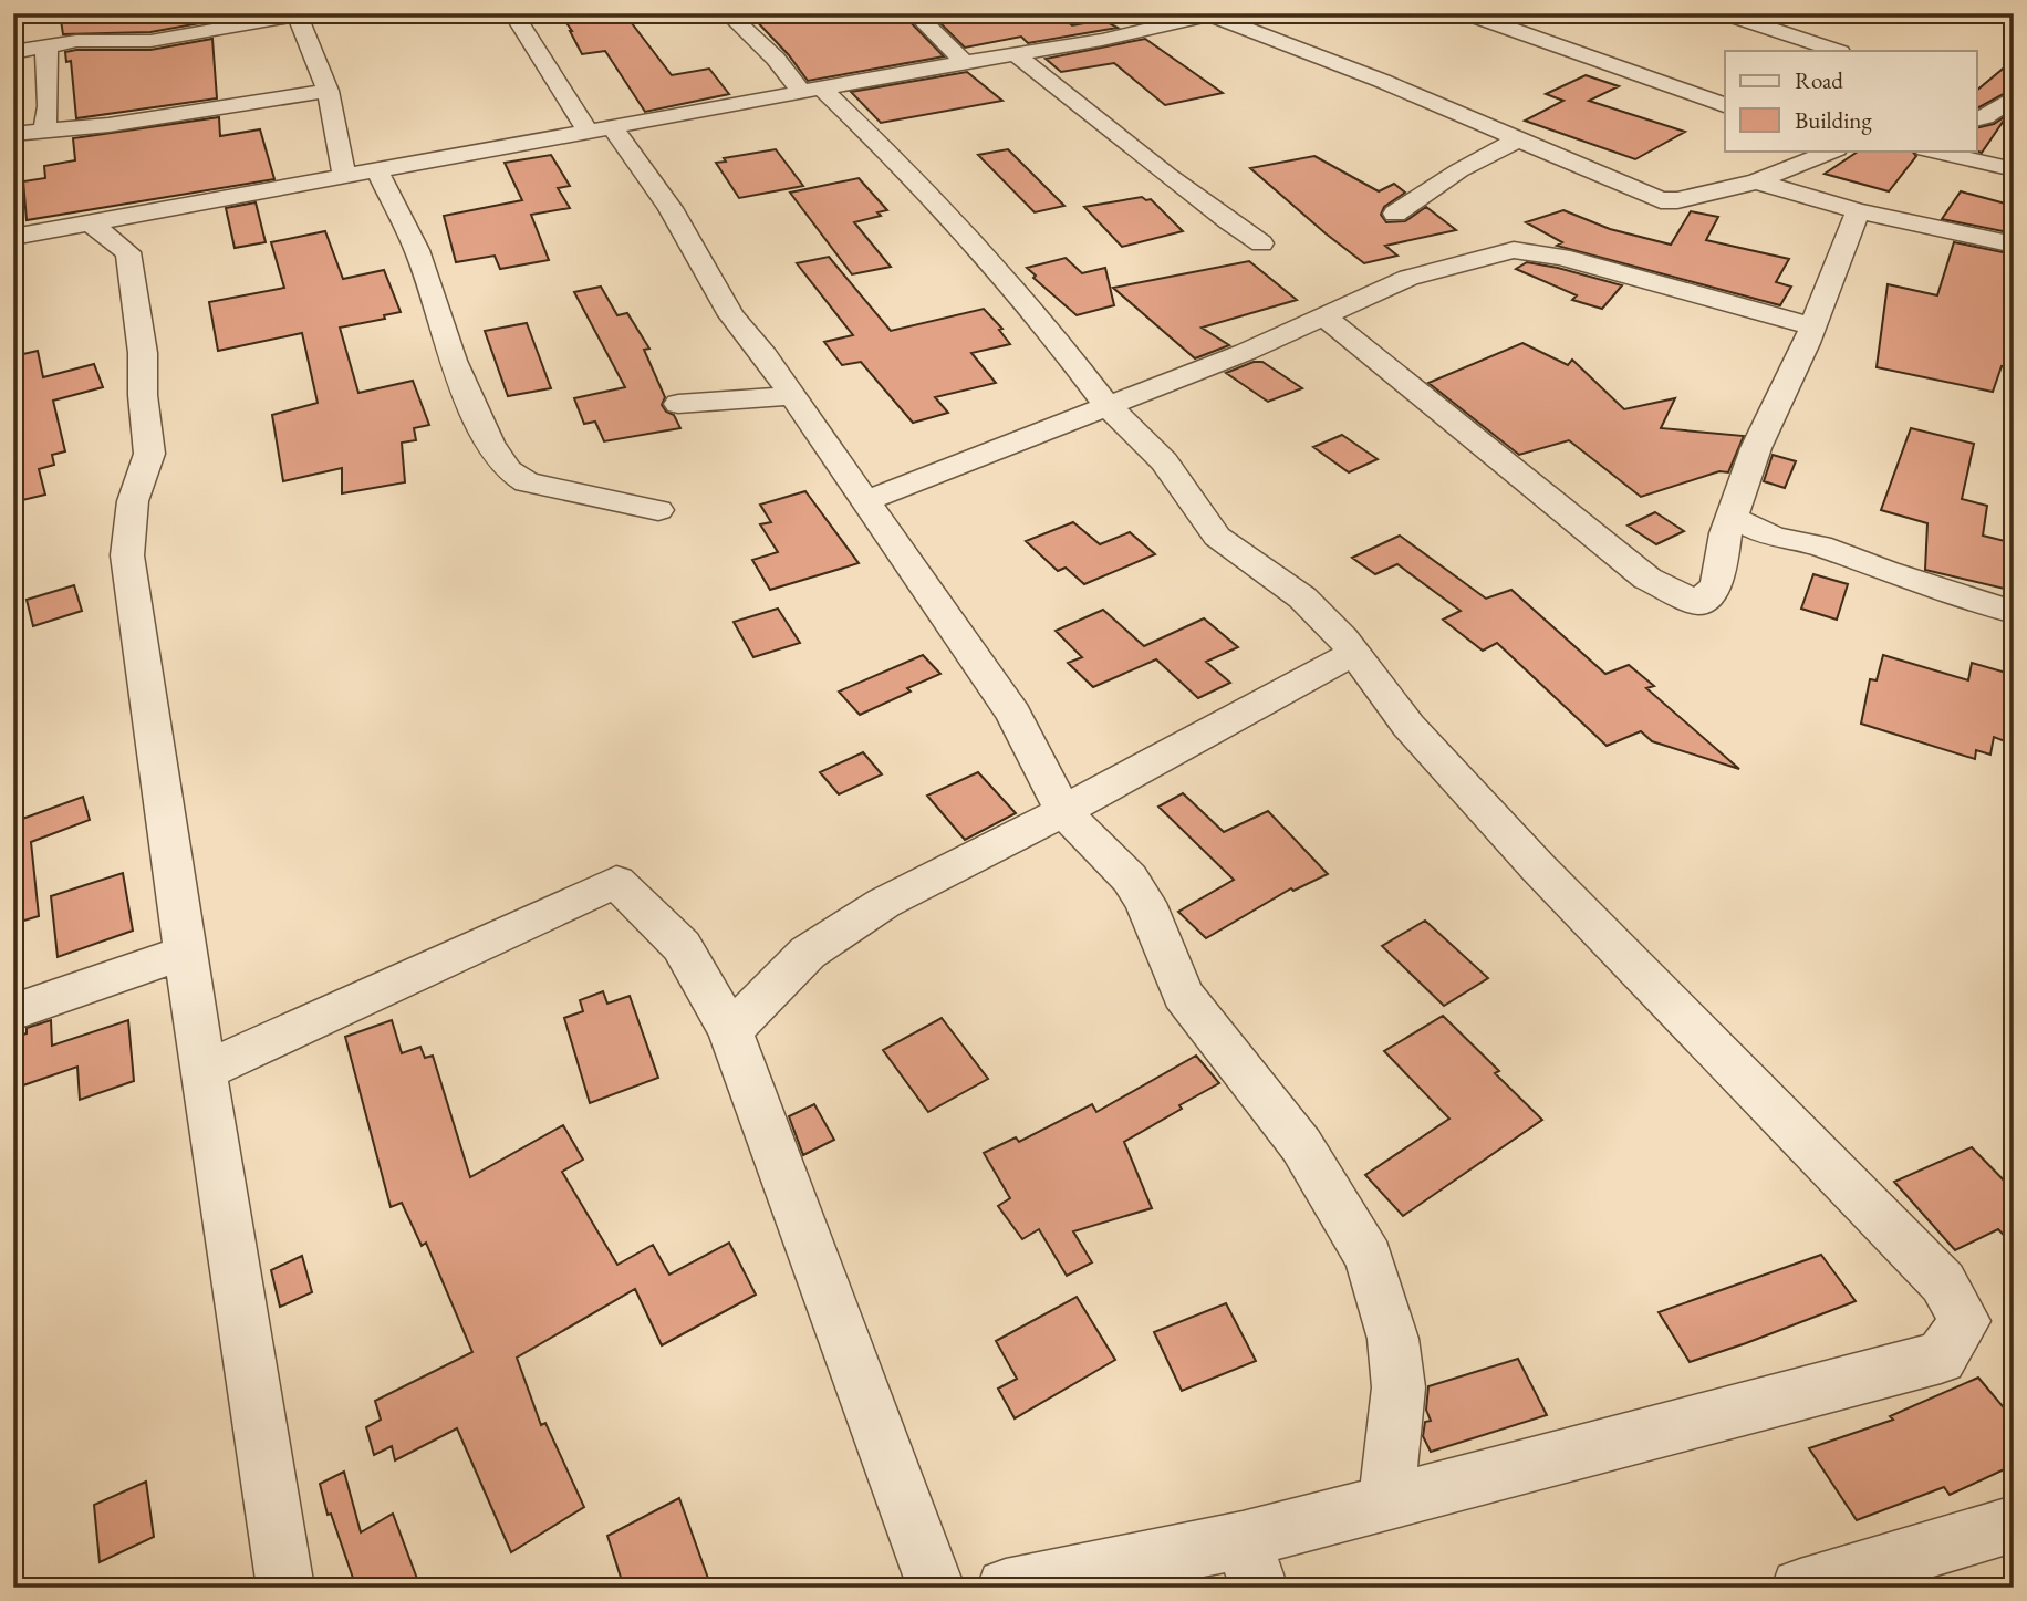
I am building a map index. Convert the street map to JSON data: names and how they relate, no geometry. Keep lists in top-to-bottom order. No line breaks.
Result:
{"legend":["Road","Building"]}
